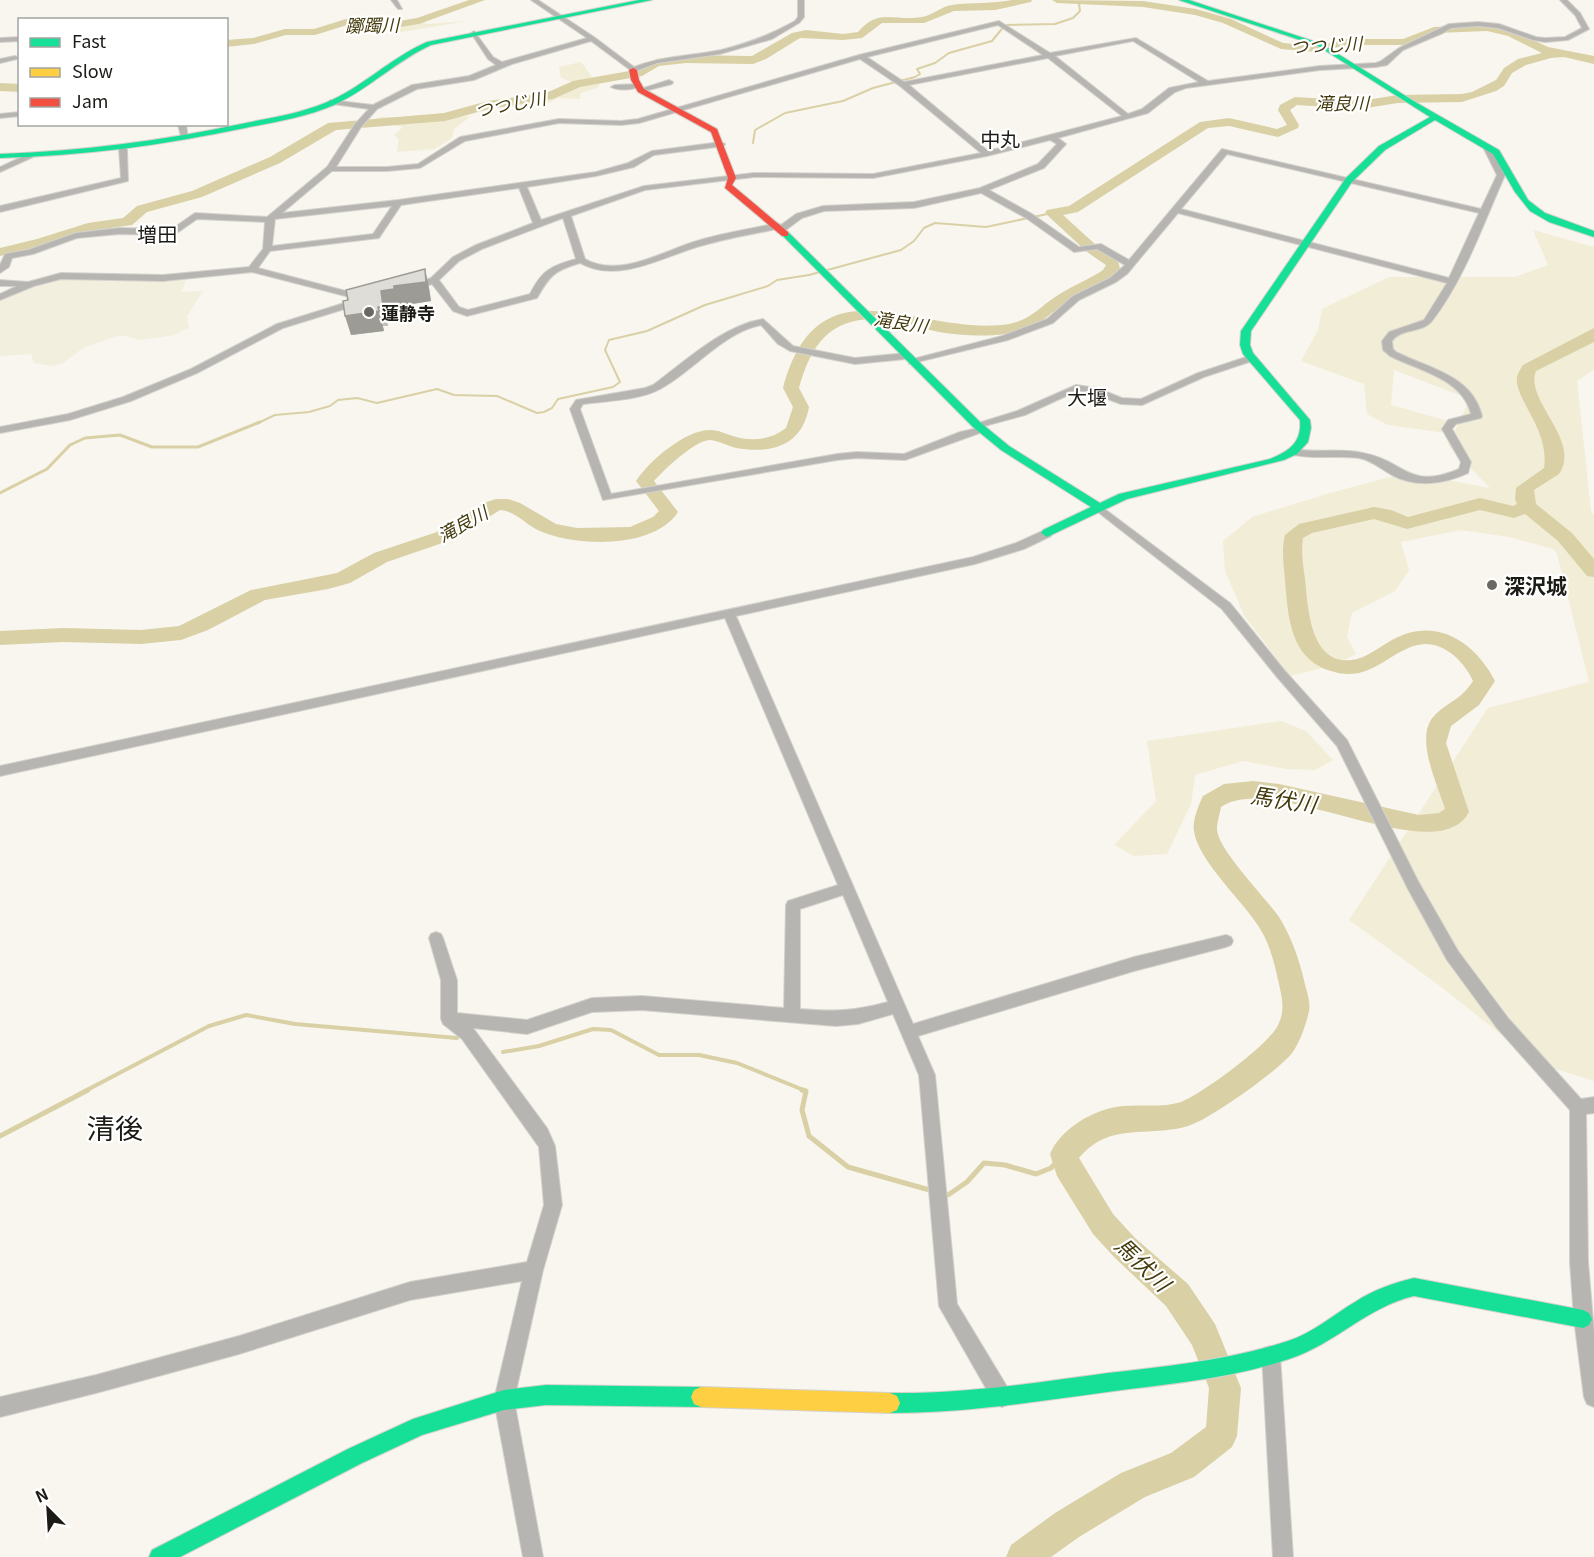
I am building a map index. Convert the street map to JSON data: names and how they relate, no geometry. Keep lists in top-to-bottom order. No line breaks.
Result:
{"districts":["中丸","増田","大堰","清後"],"water":["躑躅川","つつじ川","滝良川","馬伏川"],"places":["蓮静寺","深沢城"],"legend":["Fast","Slow","Jam"],"north":"top left"}
